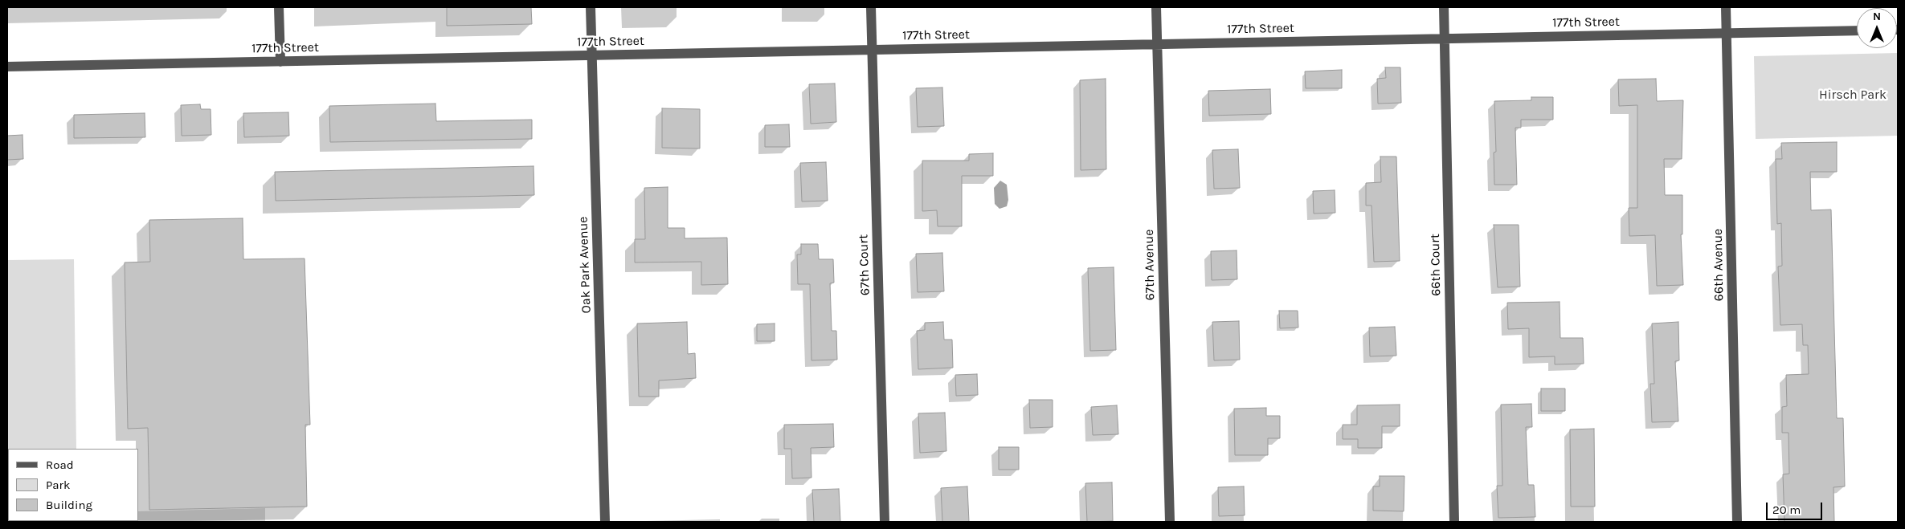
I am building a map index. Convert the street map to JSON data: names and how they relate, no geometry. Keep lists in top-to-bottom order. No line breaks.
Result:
{"streets":{"street":["177th Street","Oak Park Avenue","67th Court","67th Avenue","66th Court","66th Avenue"]},"crossings":[["177th Street","Oak Park Avenue"],["177th Street","67th Court"],["177th Street","67th Avenue"],["177th Street","66th Court"],["177th Street","66th Avenue"]],"parks":["Hirsch Park"],"legend":["Road","Park","Building"],"scale_bar":"20 m","north":"top"}
